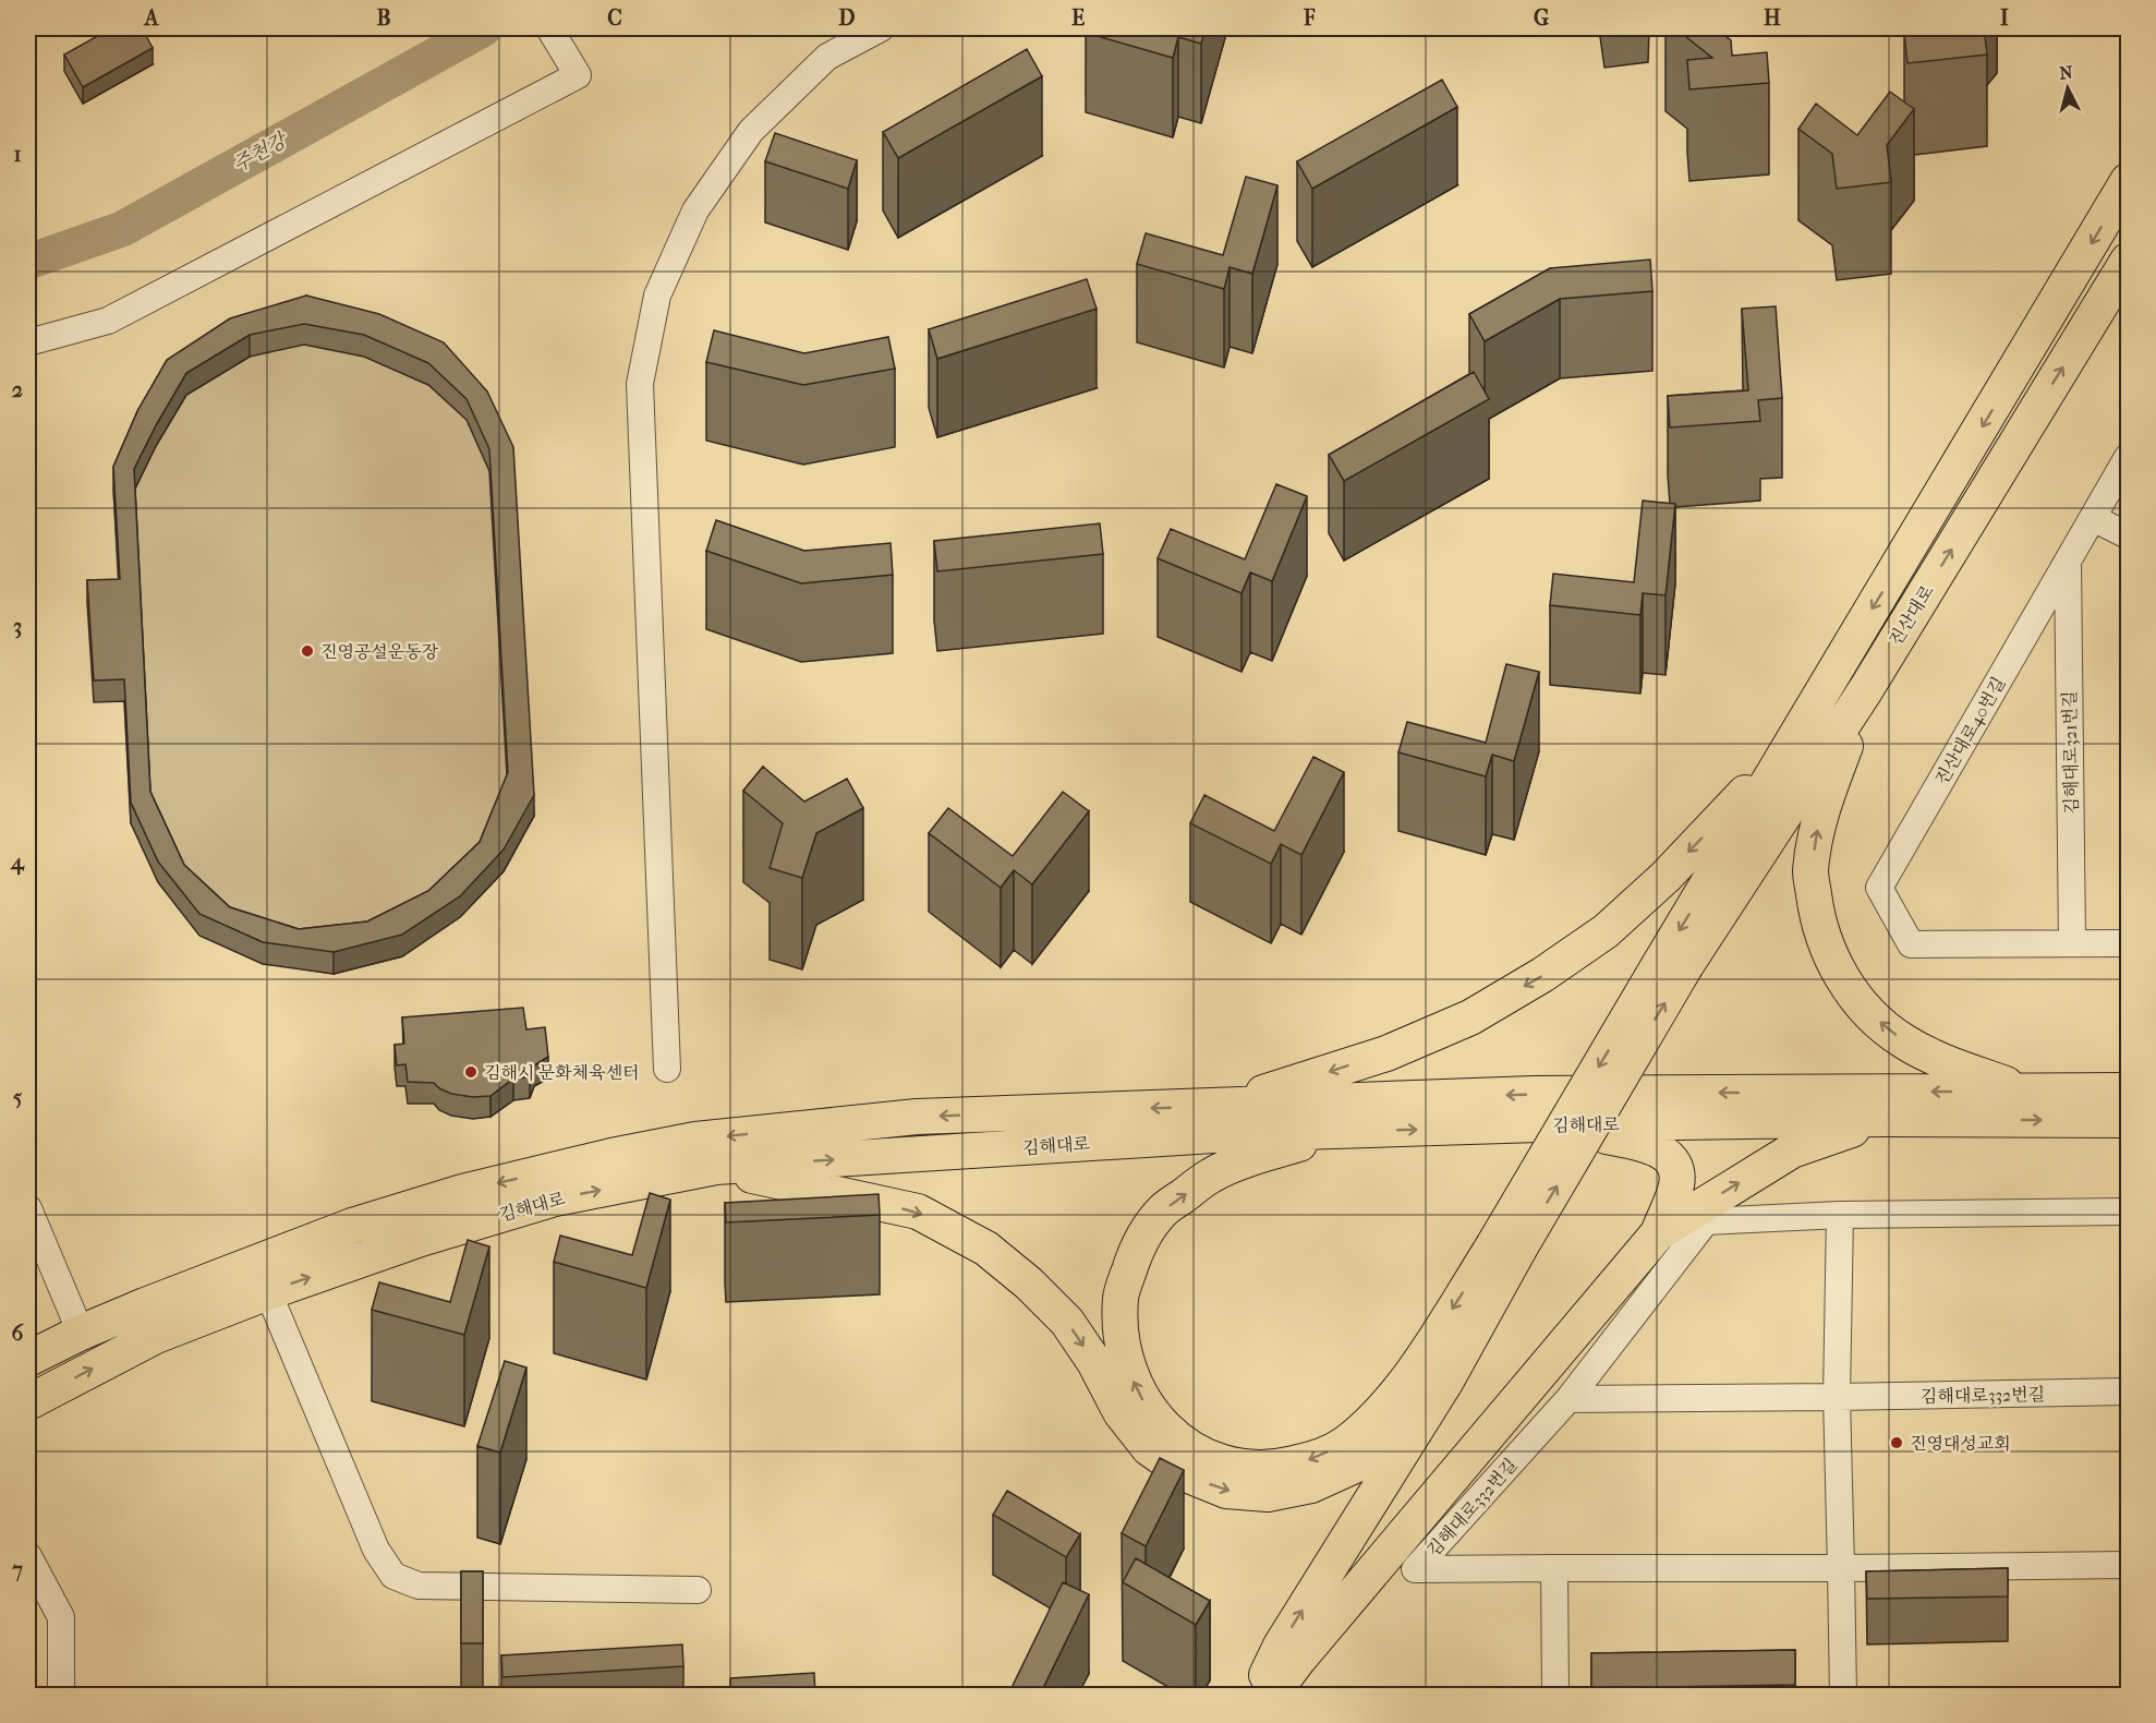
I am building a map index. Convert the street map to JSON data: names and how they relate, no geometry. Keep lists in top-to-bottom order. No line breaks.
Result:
{"streets":{"main road":["진산대로","김해대로"],"street":["진산대로40번길","김해대로321번길","김해대로332번길"]},"crossings":[["진산대로40번길","김해대로321번길"]],"water":["주천강"],"places":["진영공설운동장","김해시 문화체육센터","진영대성교회"],"north":"top","grid":{"columns":["A","B","C","D","E","F","G","H","I"],"rows":["1","2","3","4","5","6","7"]}}
